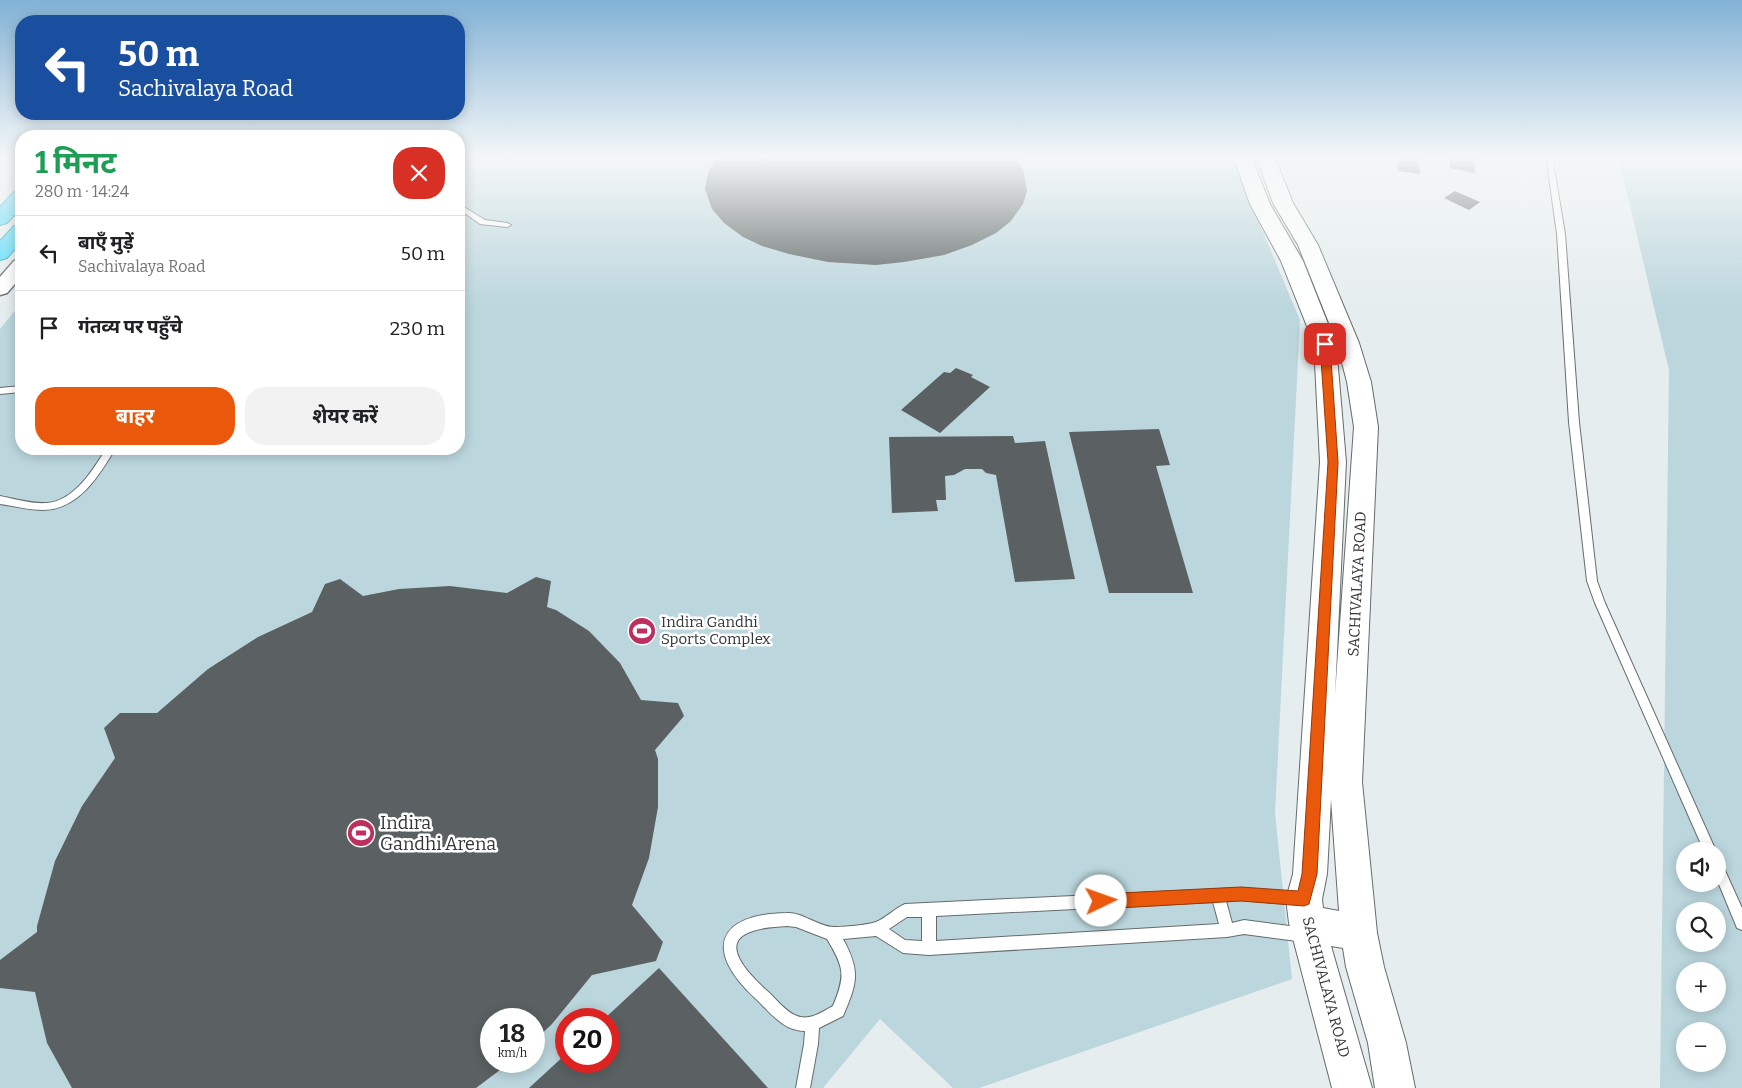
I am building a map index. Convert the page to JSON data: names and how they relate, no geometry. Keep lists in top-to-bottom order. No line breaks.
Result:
{"streets":{"main road":["SACHIVALAYA ROAD"]},"places":{"sports":["Indira Gandhi Sports Complex","Indira Gandhi Arena"]},"page":{"turn":["50 m","Sachivalaya Road"],"heading":["1 मिनट","280 m · 14:24"],"list":[{"name":"बाएँ मुड़ें","note":"Sachivalaya Road","value":"50 m"},{"name":"गंतव्य पर पहुँचे","value":"230 m"}],"buttons":["बाहर","शेयर करें"],"map_buttons":["+","−"],"speed":"18 km/h","limit":"20"}}
